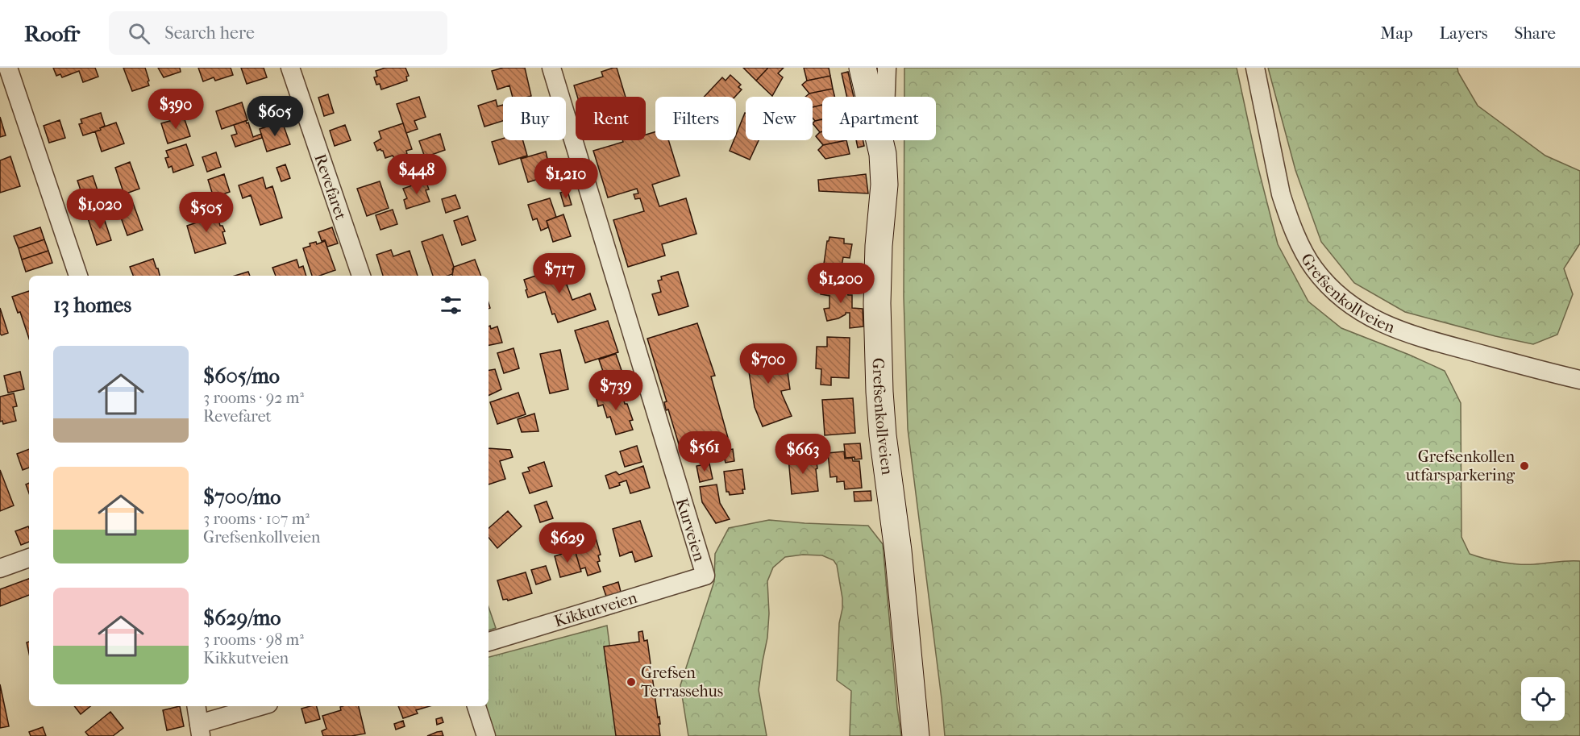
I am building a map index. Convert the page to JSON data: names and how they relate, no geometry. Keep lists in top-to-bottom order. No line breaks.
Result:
{"streets":{"street":["Revefaret","Grefsenkollveien","Kurveien","Kikkutveien"]},"crossings":[["Kurveien","Kikkutveien"]],"places":["Grefsenkollen utfarsparkering","Grefsen Terrassehus"],"page":{"header":"Roofr","search":"Search here","nav":["Map","Layers","Share"],"price":["$390","$605","$448","$1,210","$1,020","$505","$717","$1,200","$700","$739","$561","$663","$629"],"chip":["Buy","Rent","Filters","New","Apartment"],"heading":"13 homes","list":[{"name":"$605/mo","note":"3 rooms · 92 m² · Revefaret"},{"name":"$700/mo","note":"3 rooms · 107 m² · Grefsenkollveien"},{"name":"$629/mo","note":"3 rooms · 98 m² · Kikkutveien"}]}}
